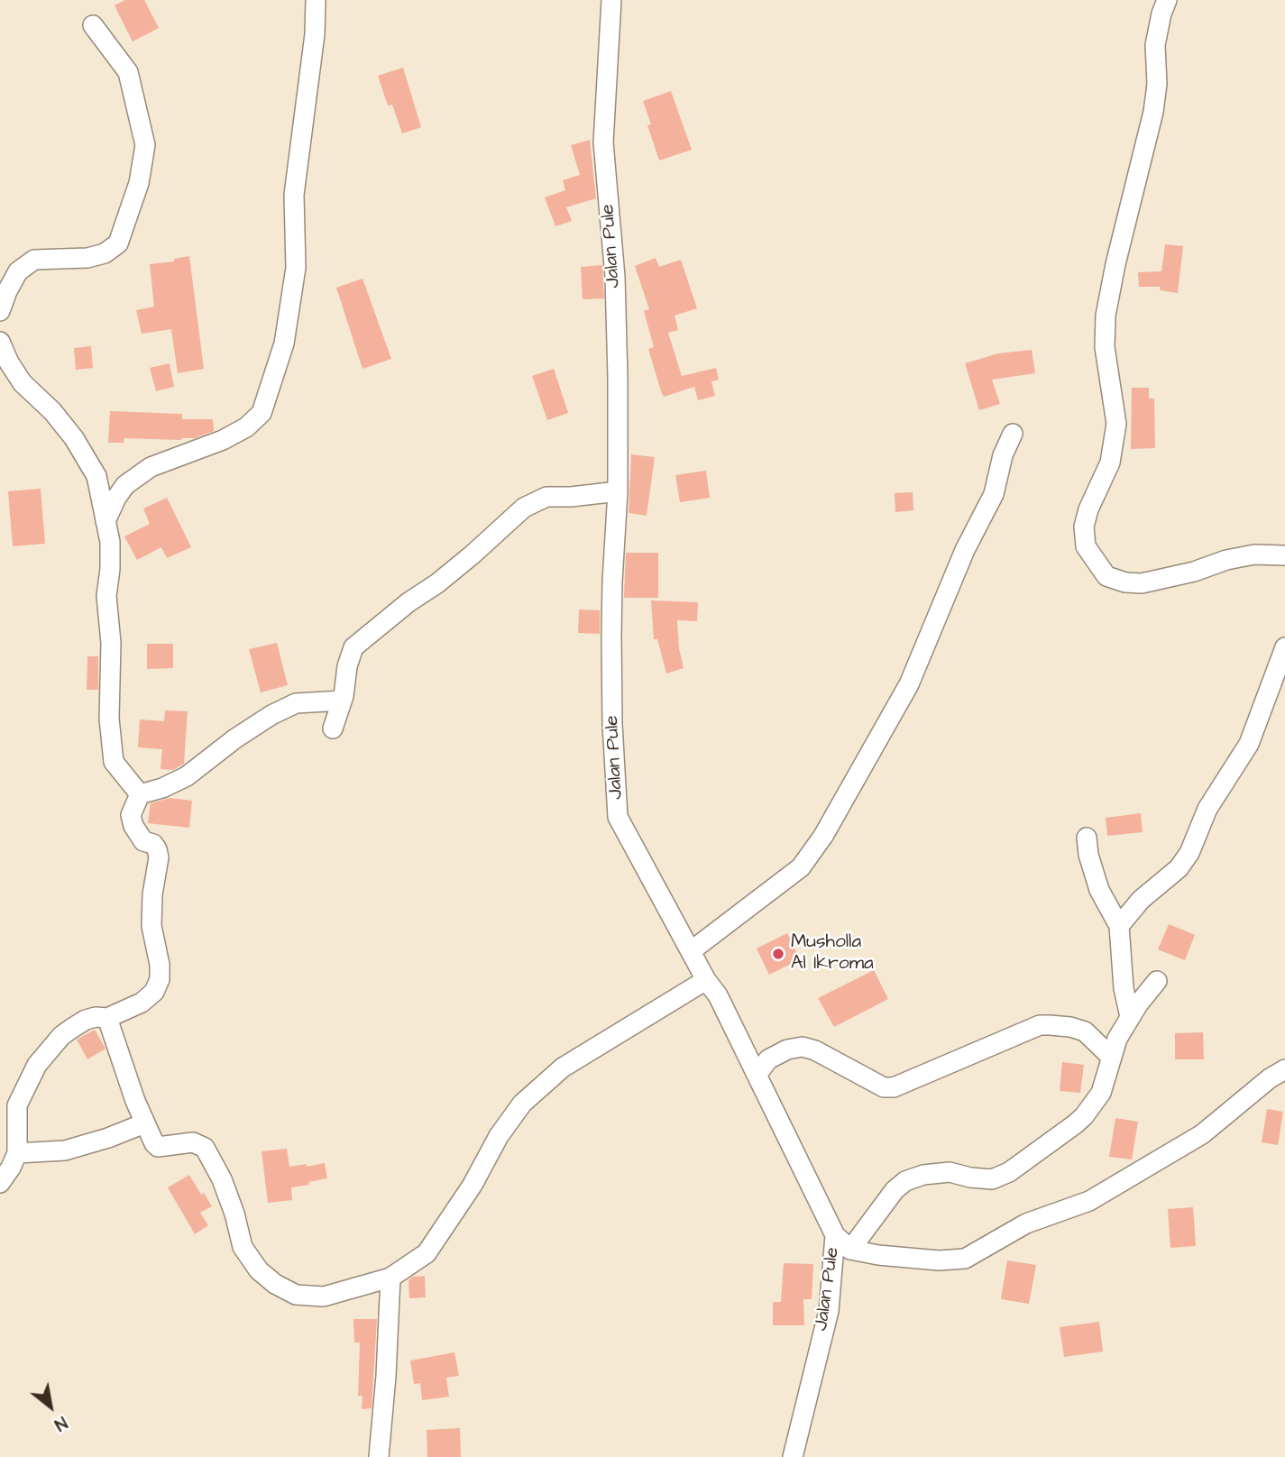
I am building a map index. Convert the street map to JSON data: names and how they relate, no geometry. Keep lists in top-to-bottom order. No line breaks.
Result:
{"streets":{"street":["Jalan Pule"]},"places":["Musholla Al Ikroma"],"north":"bottom right"}
